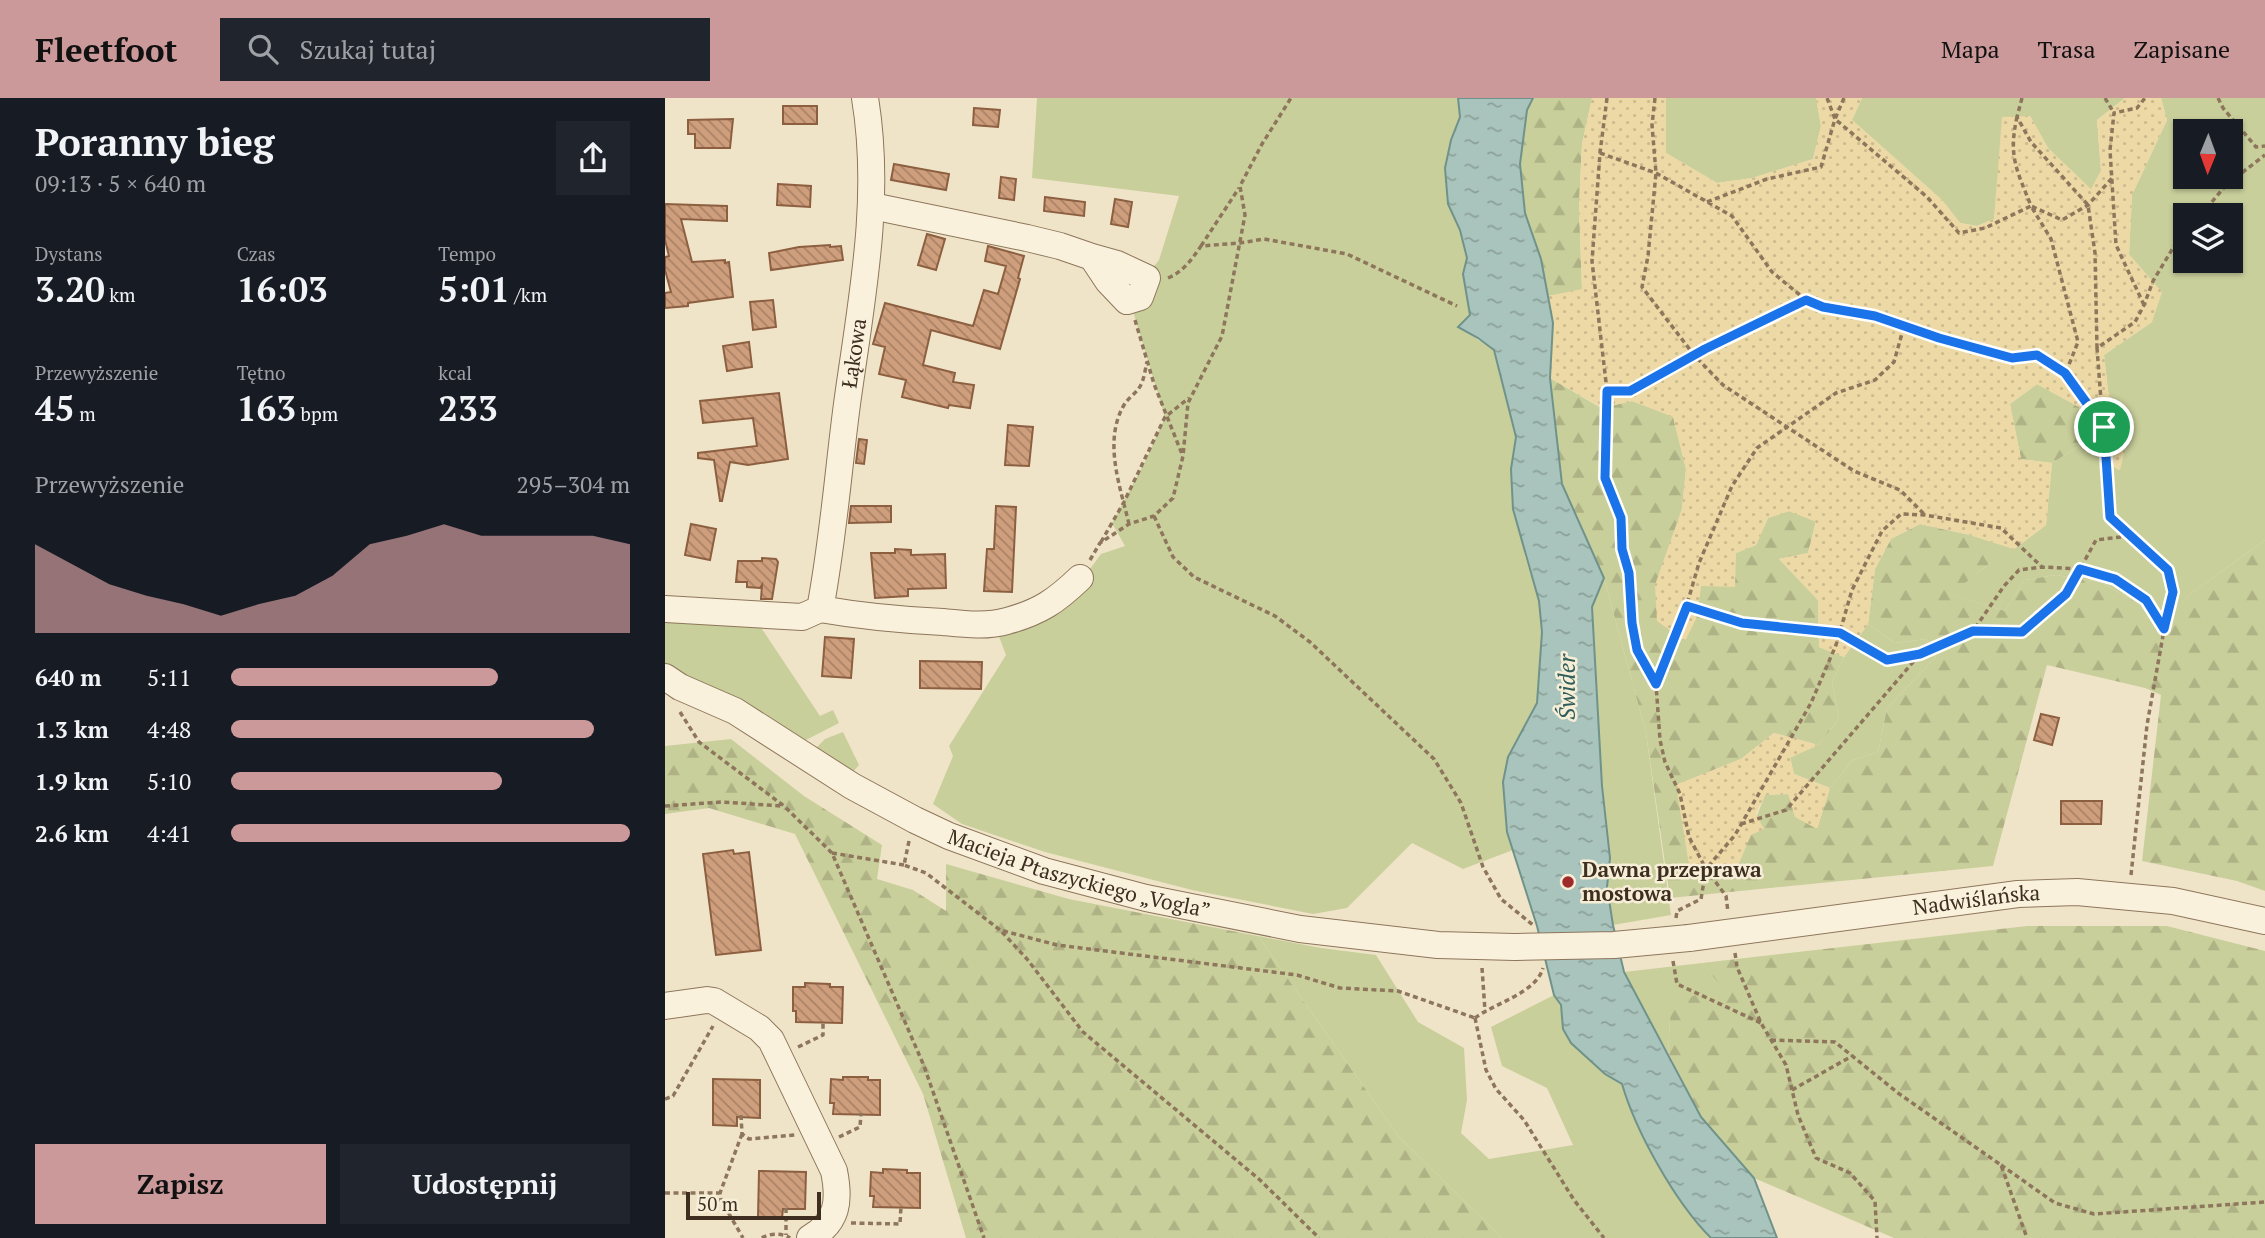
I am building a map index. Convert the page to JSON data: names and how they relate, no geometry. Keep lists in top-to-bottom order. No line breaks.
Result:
{"streets":{"street":["Łąkowa","Macieja Ptaszyckiego „Vogla”","Nadwiślańska"]},"crossings":[["Macieja Ptaszyckiego „Vogla”","Nadwiślańska"]],"water":["Świder"],"places":["Dawna przeprawa mostowa"],"scale_bar":"50 m","north":"bottom","page":{"header":"Fleetfoot","search":"Szukaj tutaj","nav":["Mapa","Trasa","Zapisane"],"heading":["Poranny bieg","09:13 · 5 × 640 m"],"stats":[["Dystans","3.20 km"],["Czas","16:03"],["Tempo","5:01 /km"],["Przewyższenie","45 m"],["Tętno","163 bpm"],["kcal","233"]],"chart":["Przewyższenie","295–304 m"],"list":[{"name":"640 m","note":"5:11"},{"name":"1.3 km","note":"4:48"},{"name":"1.9 km","note":"5:10"},{"name":"2.6 km","note":"4:41"}],"buttons":["Zapisz","Udostępnij"],"scale":"50 m"}}
